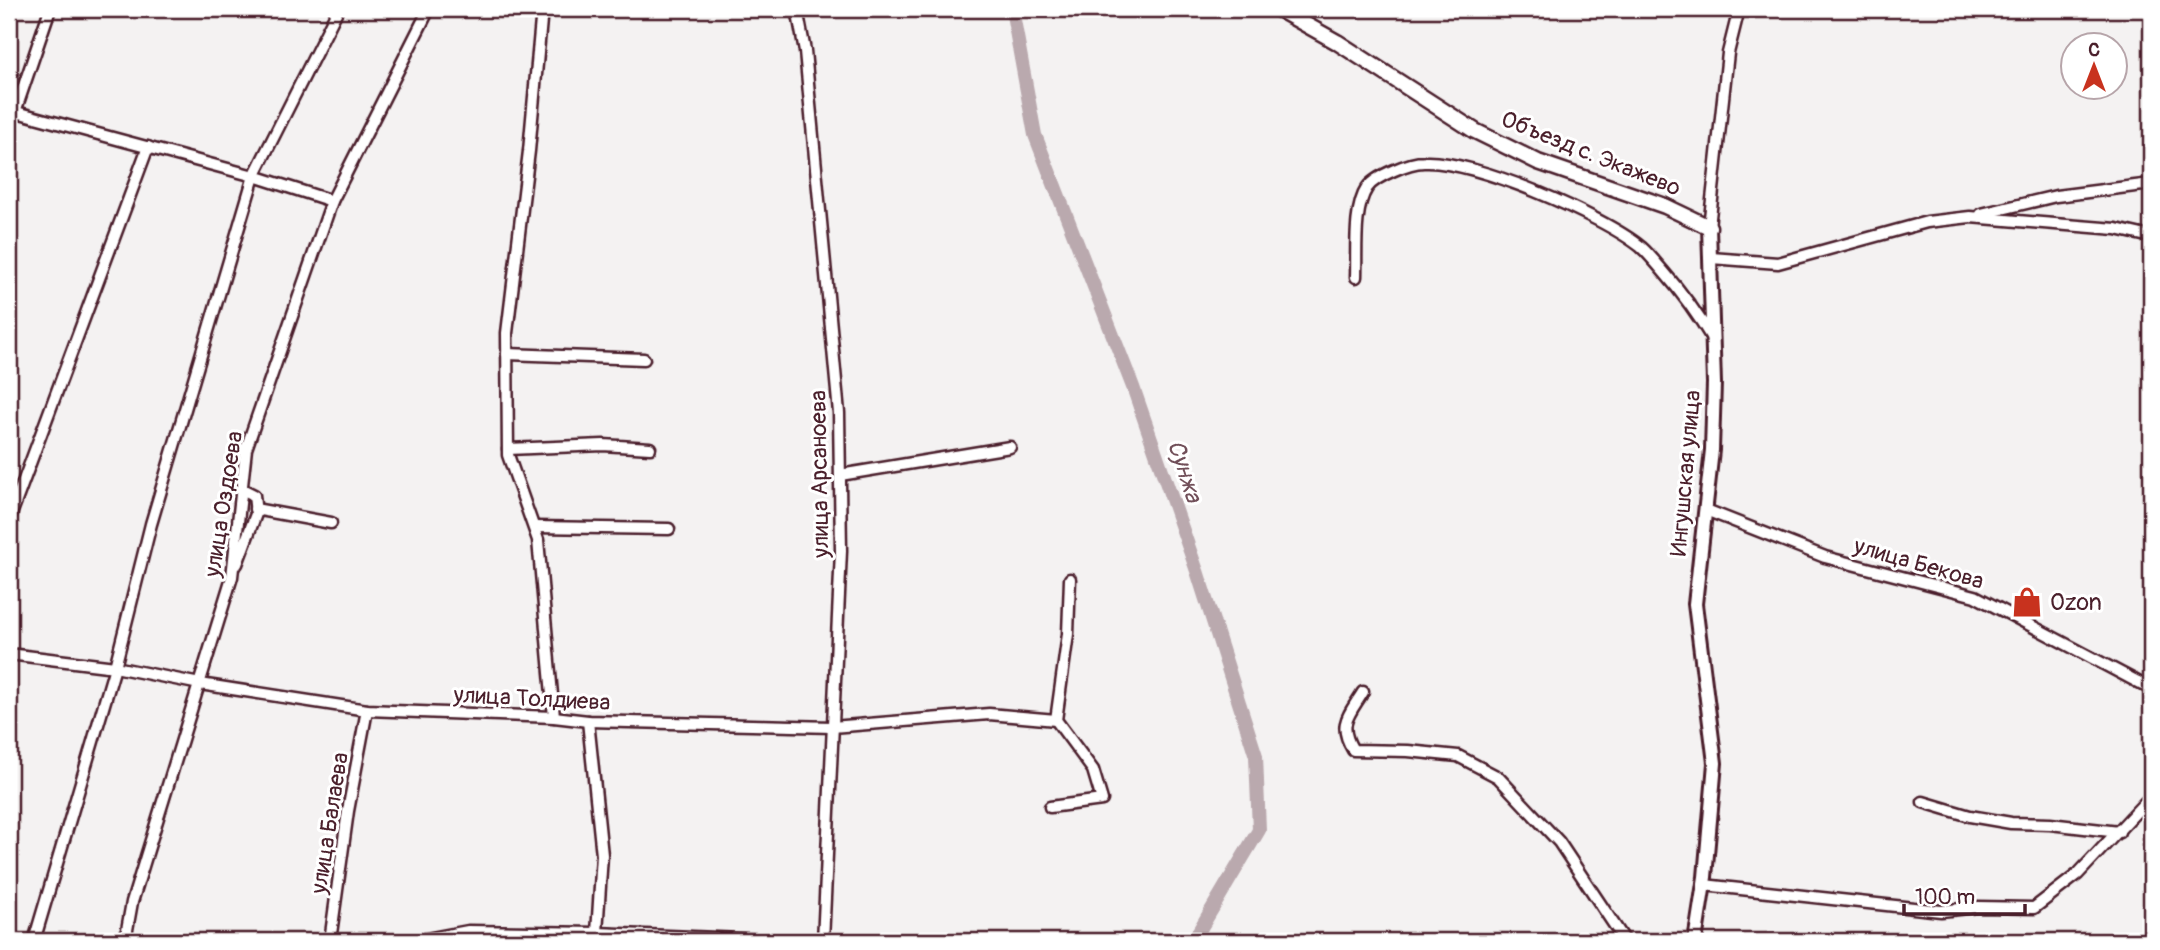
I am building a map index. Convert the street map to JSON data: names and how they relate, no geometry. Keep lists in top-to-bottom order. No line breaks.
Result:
{"streets":{"main road":["Объезд с. Экажево"],"street":["Ингушская улица","улица Арсаноева","улица Оздоева","улица Бекова","улица Толдиева","улица Балаева"]},"crossings":[["Объезд с. Экажево","Ингушская улица"],["Ингушская улица","улица Бекова"],["улица Арсаноева","улица Толдиева"],["улица Оздоева","улица Толдиева"],["улица Толдиева","улица Балаева"]],"water":["Сунжа"],"places":{"shop":["Ozon"]},"scale_bar":"100 m","north":"top"}
